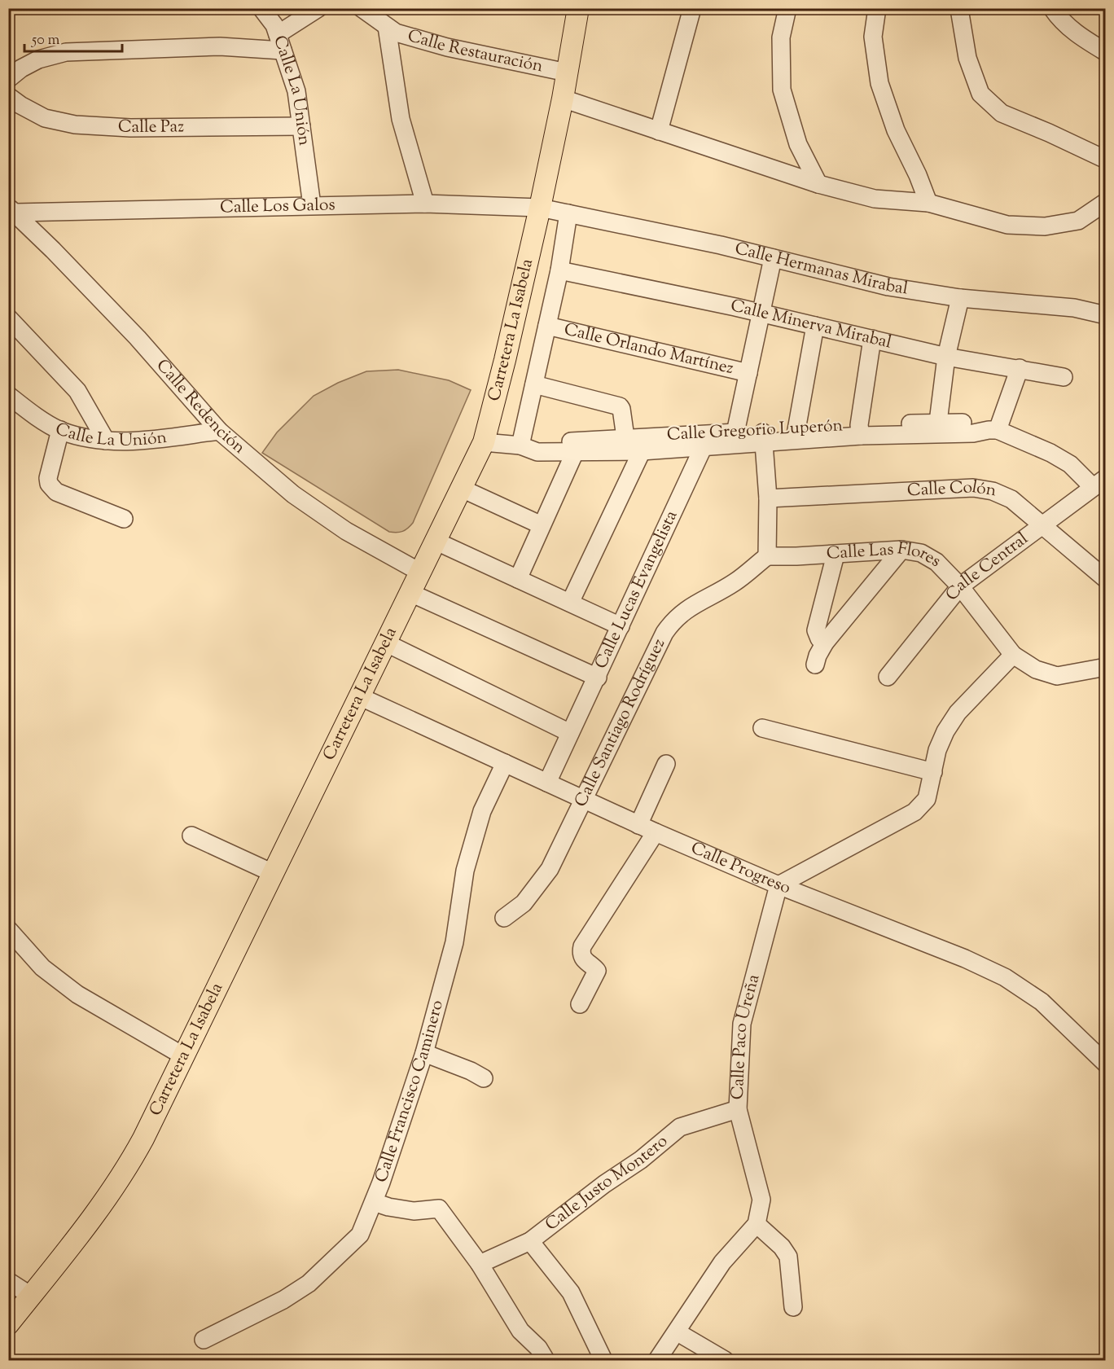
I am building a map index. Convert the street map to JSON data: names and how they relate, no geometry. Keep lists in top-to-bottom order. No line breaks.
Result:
{"streets":{"main road":["Carretera La Isabela"],"street":["Calle Restauración","Calle La Unión","Calle Paz","Calle Los Galos","Calle Hermanas Mirabal","Calle Minerva Mirabal","Calle Orlando Martínez","Calle Redención","Calle Gregorio Luperón","Calle Colón","Calle Las Flores","Calle Central","Calle Lucas Evangelista","Calle Santiago Rodríguez","Calle Progreso","Calle Paco Ureña","Calle Francisco Caminero","Calle Justo Montero"]},"crossings":[["Calle Restauración","Carretera La Isabela"],["Calle La Unión","Calle Paz"],["Calle La Unión","Calle Los Galos"],["Calle La Unión","Calle Redención"],["Calle Los Galos","Calle Hermanas Mirabal"],["Calle Los Galos","Carretera La Isabela"],["Calle Los Galos","Calle Redención"],["Calle Hermanas Mirabal","Carretera La Isabela"],["Carretera La Isabela","Calle Redención"],["Carretera La Isabela","Calle Gregorio Luperón"],["Carretera La Isabela","Calle Progreso"],["Calle Gregorio Luperón","Calle Central"],["Calle Gregorio Luperón","Calle Lucas Evangelista"],["Calle Colón","Calle Central"],["Calle Las Flores","Calle Central"],["Calle Las Flores","Calle Santiago Rodríguez"],["Calle Lucas Evangelista","Calle Progreso"],["Calle Santiago Rodríguez","Calle Progreso"],["Calle Progreso","Calle Paco Ureña"],["Calle Progreso","Calle Francisco Caminero"],["Calle Paco Ureña","Calle Justo Montero"]],"scale_bar":"50 m"}
